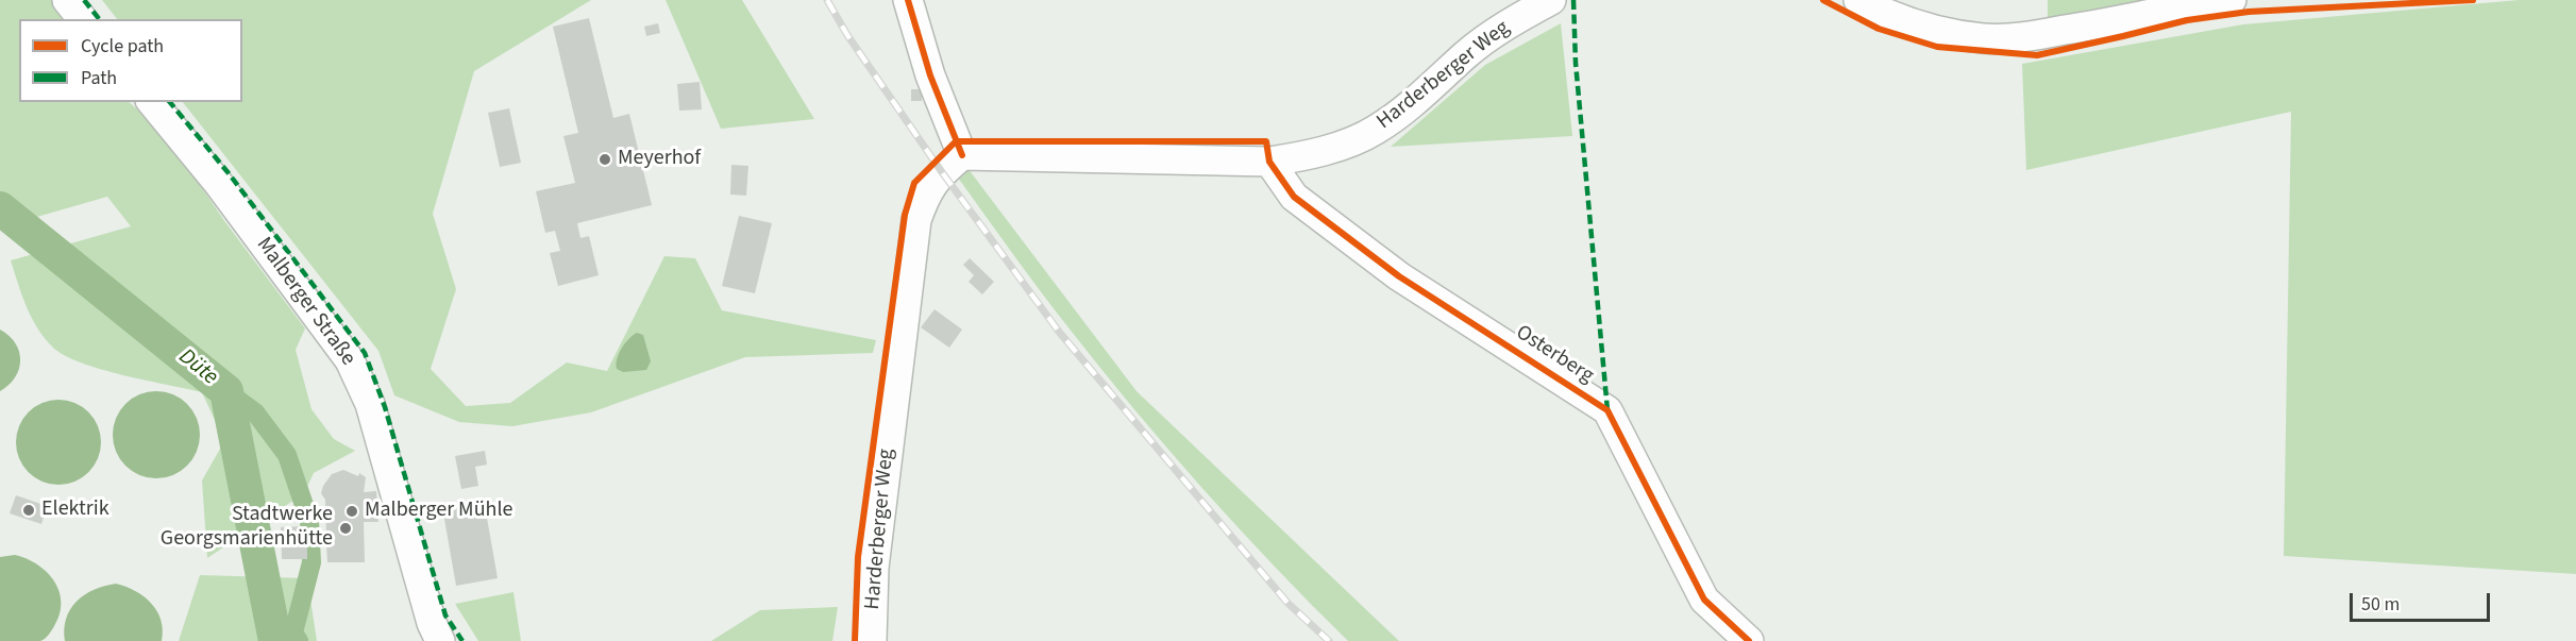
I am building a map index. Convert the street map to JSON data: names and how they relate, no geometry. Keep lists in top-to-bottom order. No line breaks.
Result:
{"streets":{"street":["Harderberger Weg","Malberger Straße","Osterberg"]},"crossings":[["Harderberger Weg","Osterberg"]],"water":["Düte"],"places":["Meyerhof","Elektrik","Malberger Mühle","Stadtwerke Georgsmarienhütte"],"legend":["Cycle path","Path"],"scale_bar":"50 m"}
